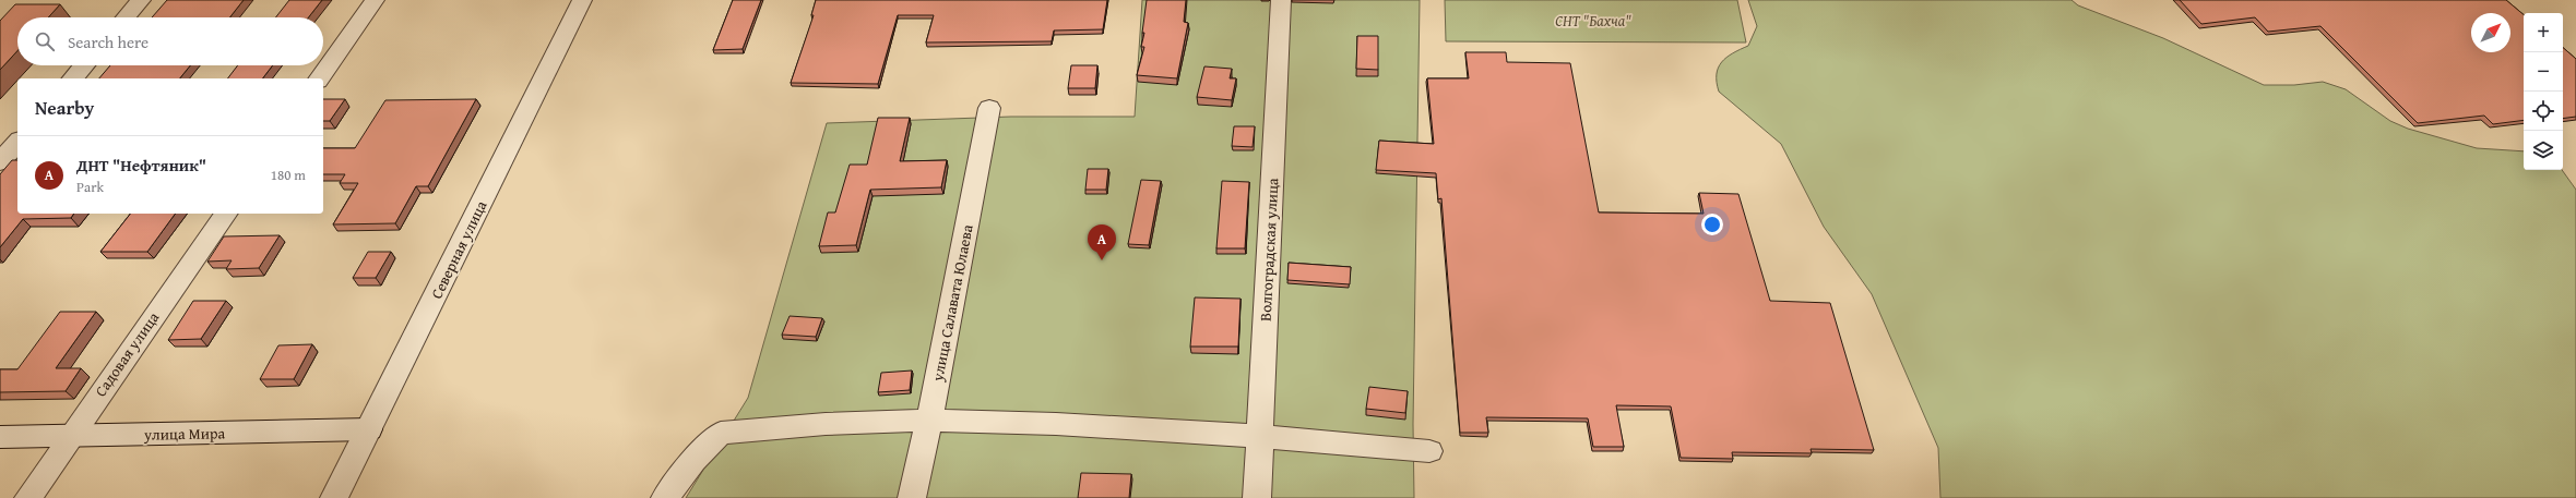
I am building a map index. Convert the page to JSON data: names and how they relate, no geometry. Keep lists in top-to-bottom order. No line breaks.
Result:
{"streets":{"street":["Северная улица","Волгоградская улица","улица Салавата Юлаева","Садовая улица","улица Мира"]},"crossings":[["Северная улица","улица Мира"],["Садовая улица","улица Мира"]],"parks":["СНТ \"Бахча\""],"north":"top right","page":{"map_buttons":["+","−"],"search":"Search here","heading":"Nearby","list":[{"mark":"A","name":"ДНТ \"Нефтяник\"","note":"Park","value":"180 m"}],"pins":"A"}}
